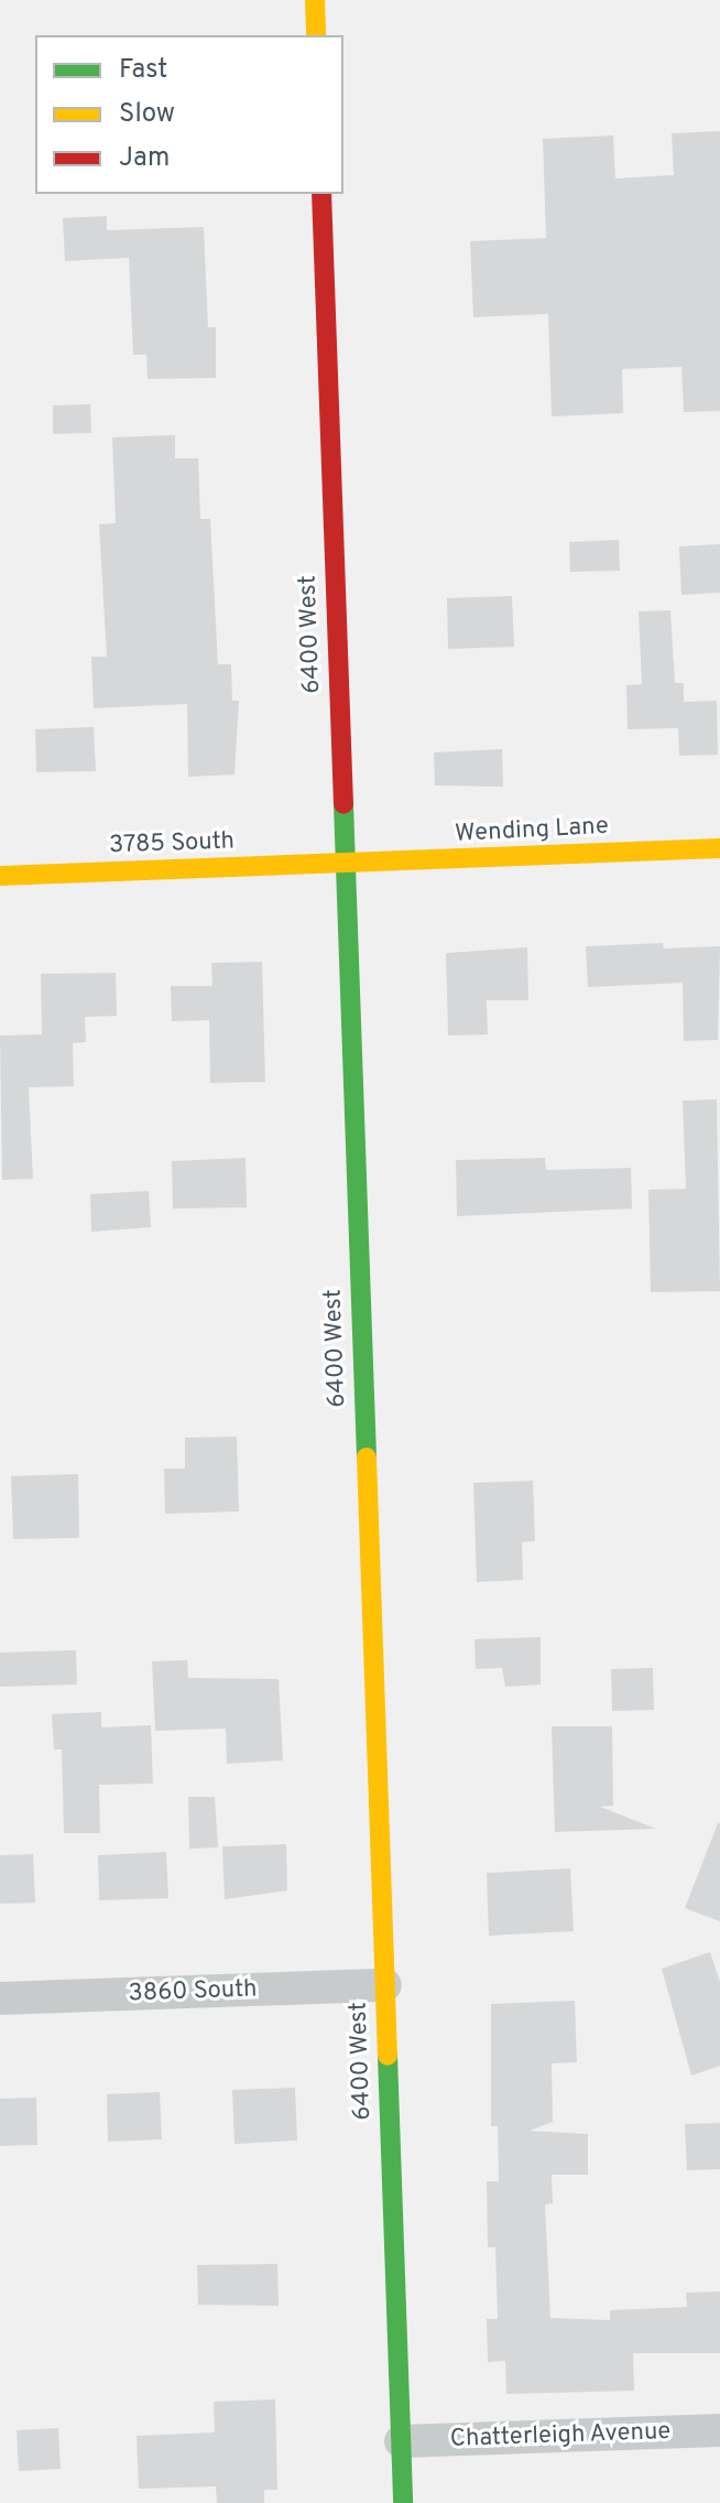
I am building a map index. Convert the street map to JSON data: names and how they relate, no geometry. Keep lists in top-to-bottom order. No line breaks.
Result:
{"streets":{"street":["6400 West","Wending Lane","3785 South","3860 South","Chatterleigh Avenue"]},"crossings":[["6400 West","Wending Lane"],["6400 West","3785 South"],["6400 West","3860 South"],["6400 West","Chatterleigh Avenue"],["Wending Lane","3785 South"]],"legend":["Fast","Slow","Jam"]}
